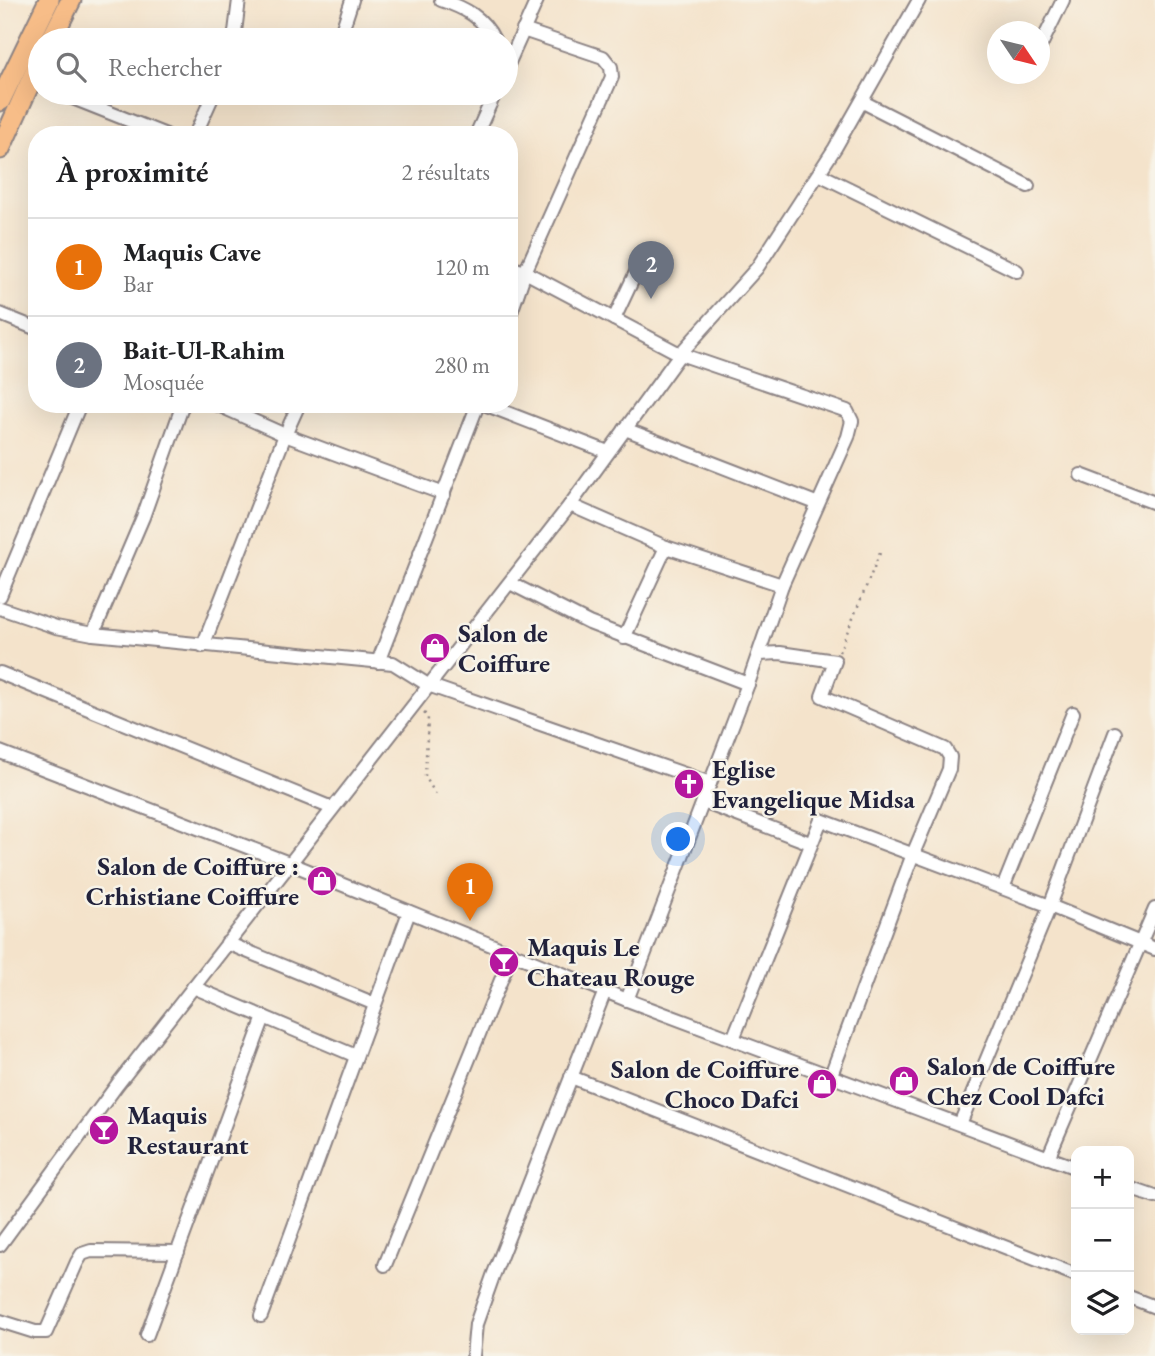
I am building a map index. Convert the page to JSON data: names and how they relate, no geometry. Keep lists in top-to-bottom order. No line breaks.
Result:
{"places":{"shop":["Salon de Coiffure","Salon de Coiffure : Crhistiane Coiffure","Salon de Coiffure Chez Cool Dafci","Salon de Coiffure Choco Dafci"],"church":["Eglise Evangelique Midsa"],"bar":["Maquis Le Chateau Rouge","Maquis Restaurant"]},"north":"bottom right","page":{"search":"Rechercher","heading":["À proximité","2 résultats"],"list":[{"mark":"1","name":"Maquis Cave","note":"Bar","value":"120 m"},{"mark":"2","name":"Bait-Ul-Rahim","note":"Mosquée","value":"280 m"}],"pins":["2","1"],"map_buttons":["+","−"]}}
